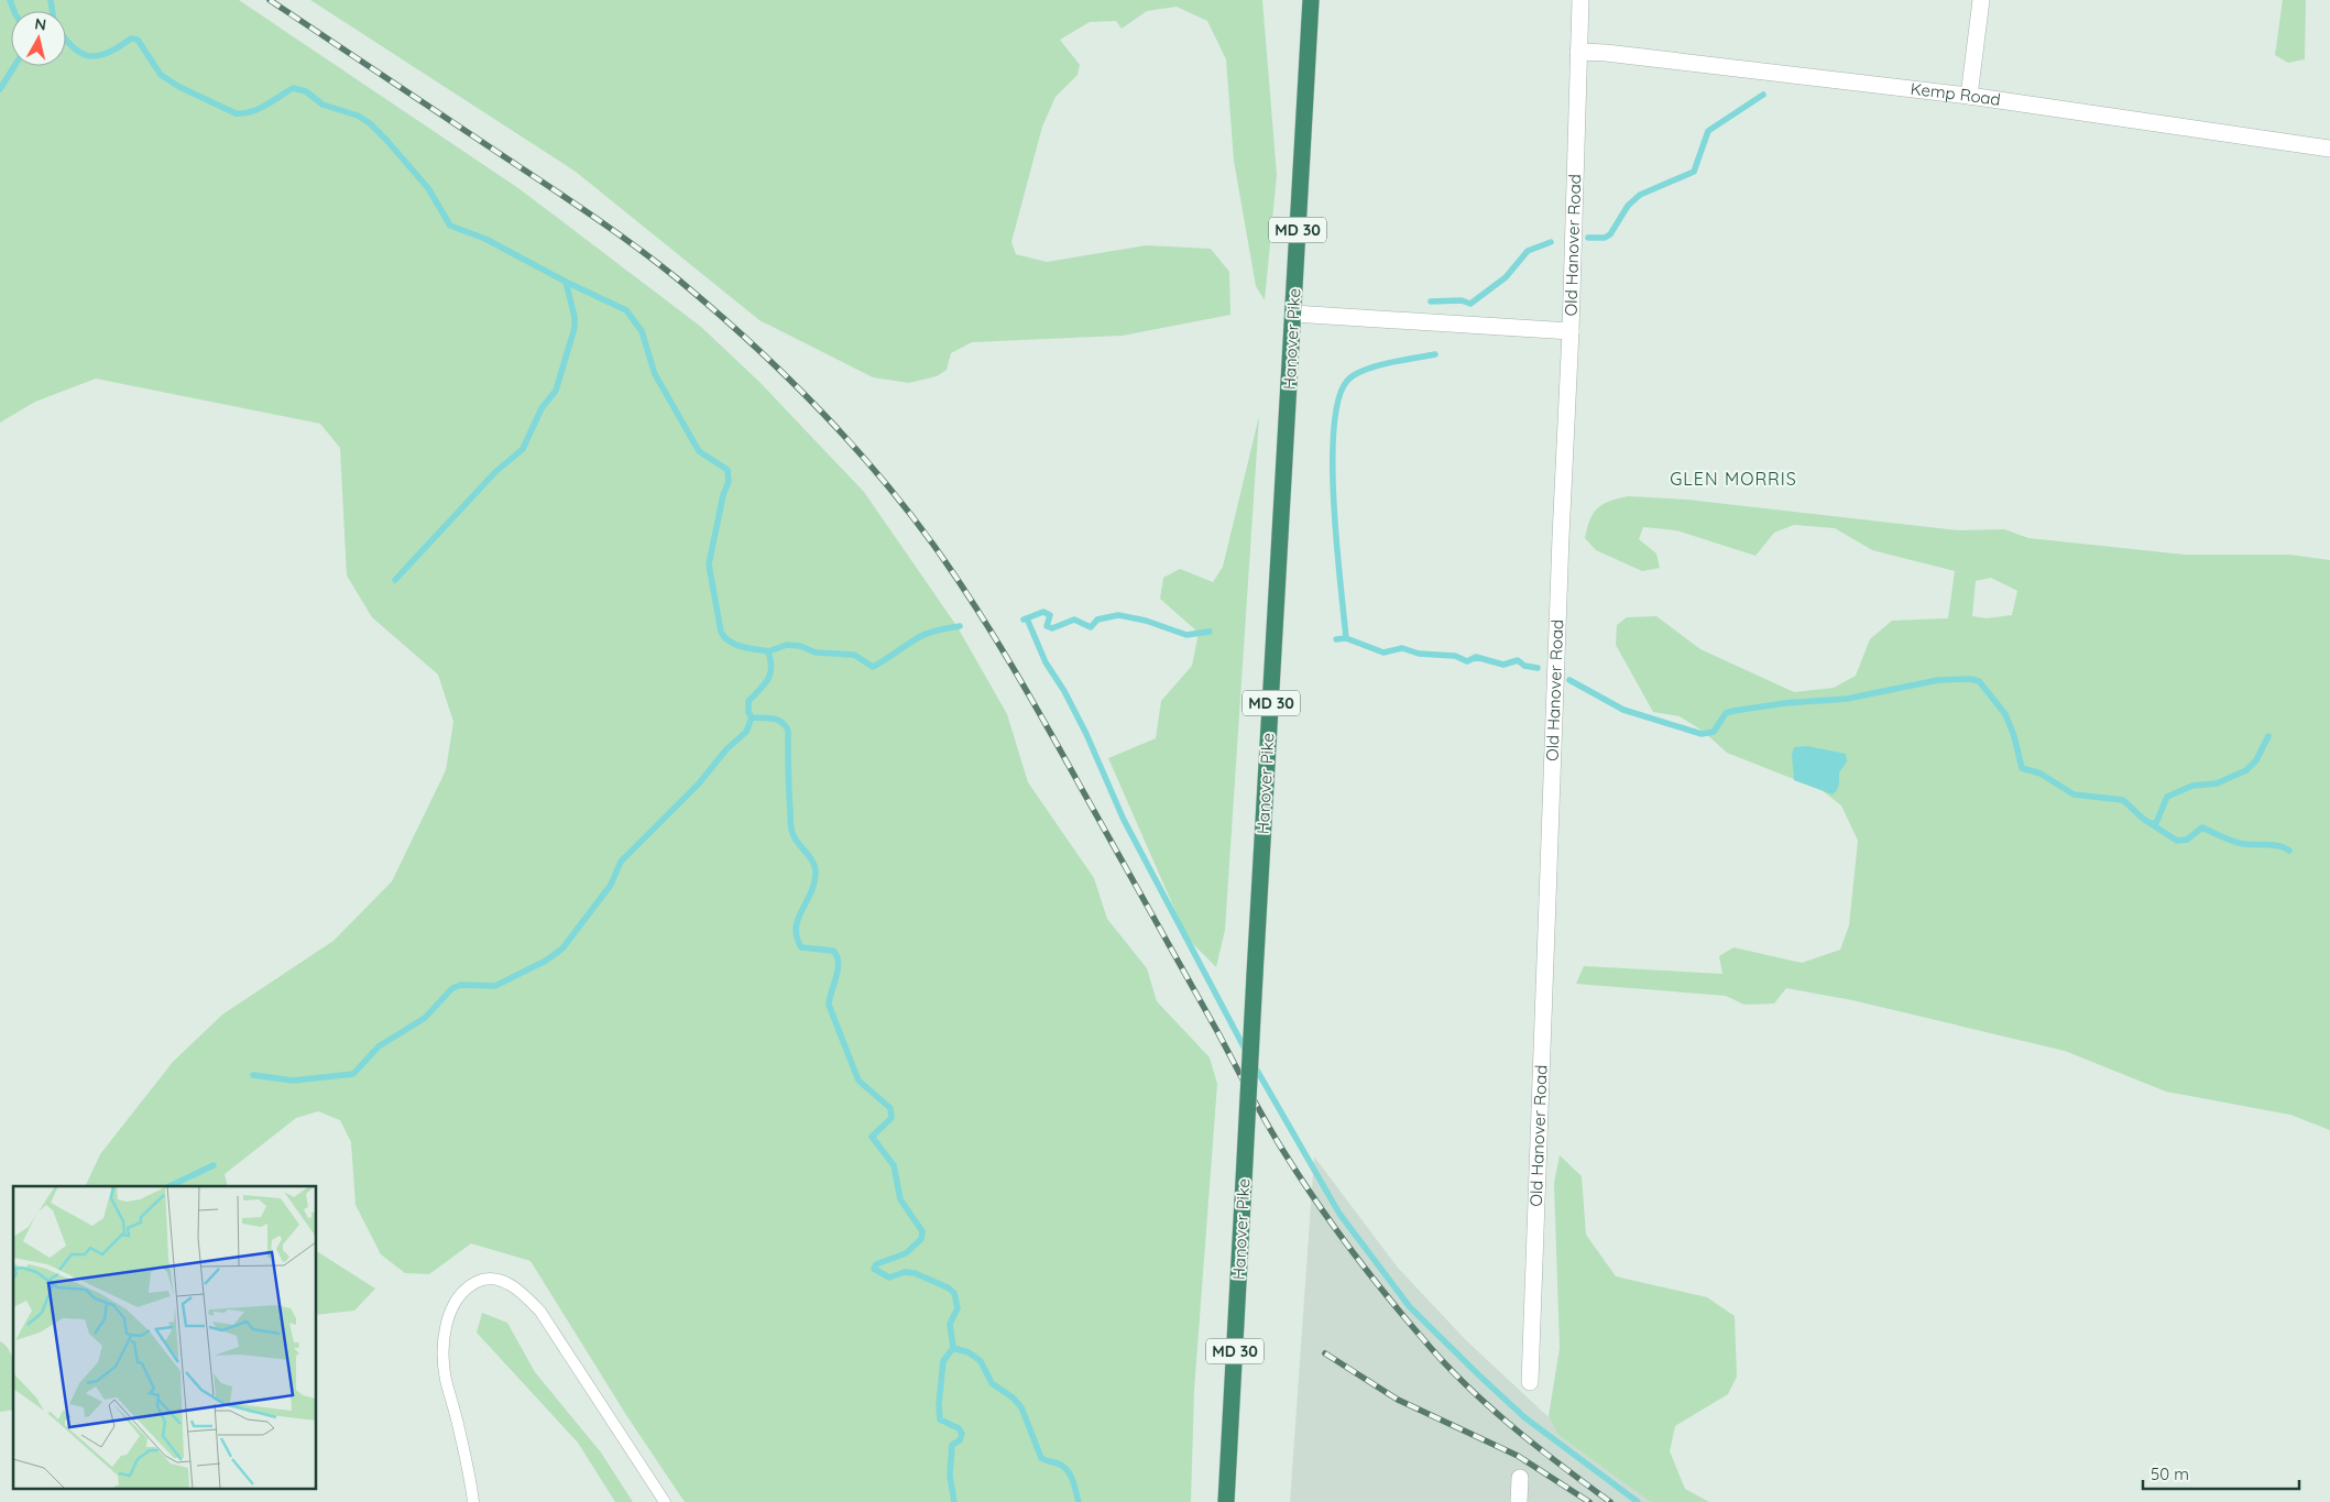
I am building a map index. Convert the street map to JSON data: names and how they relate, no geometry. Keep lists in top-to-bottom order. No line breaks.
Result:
{"streets":{"highway":["MD 30","Hanover Pike"],"street":["Kemp Road","Old Hanover Road"]},"crossings":[["Kemp Road","Old Hanover Road"]],"districts":["GLEN MORRIS"],"scale_bar":"50 m","north":"top"}
